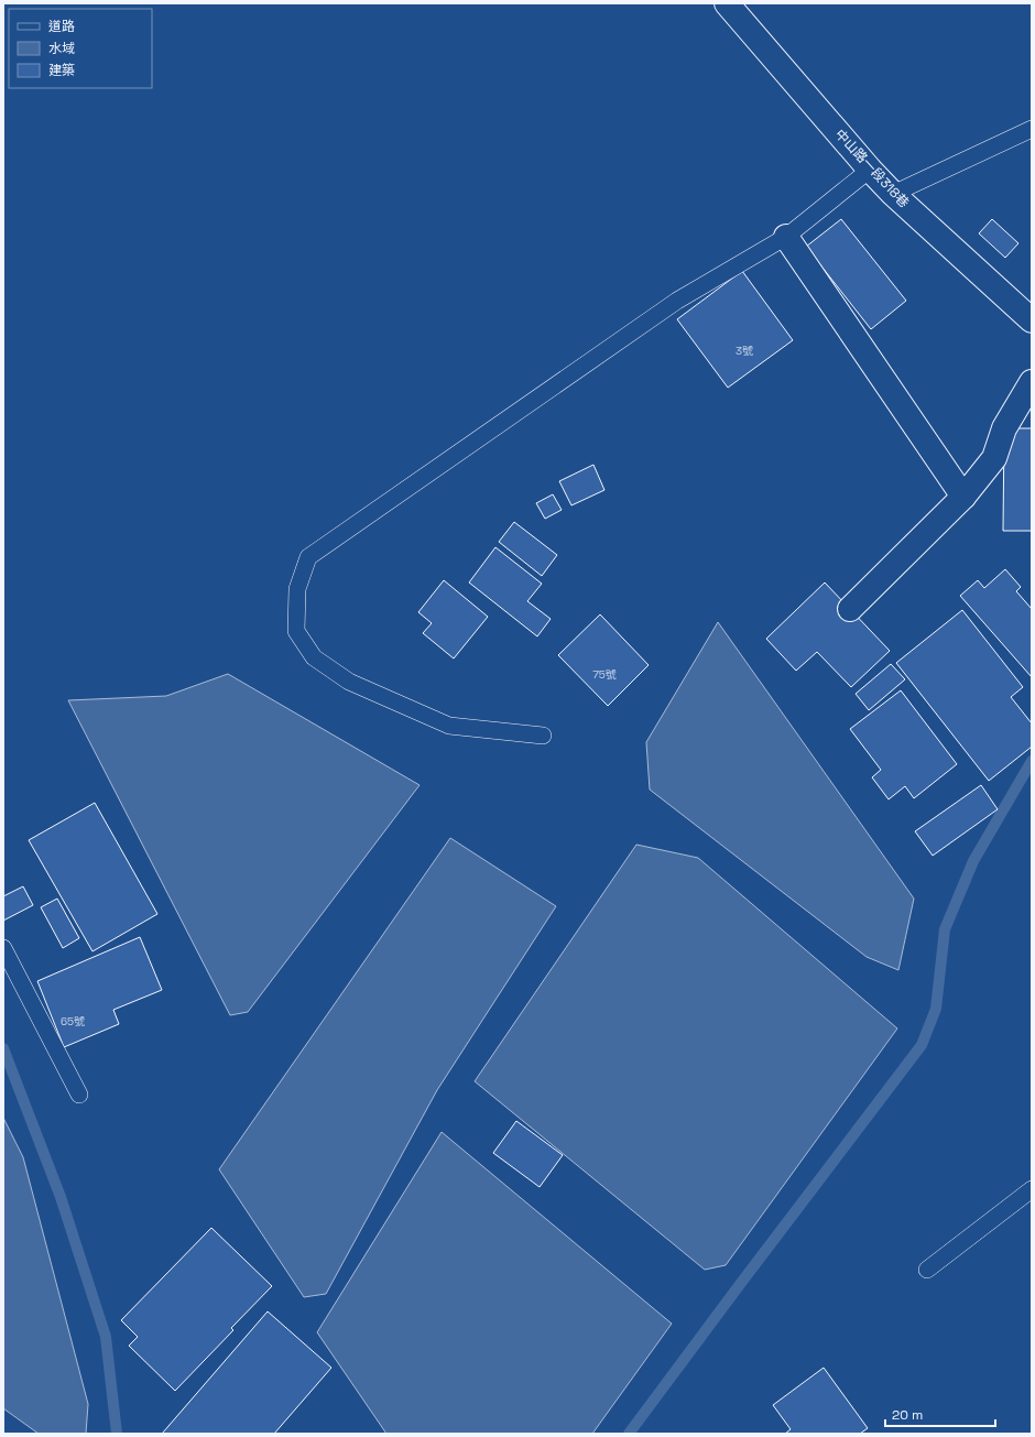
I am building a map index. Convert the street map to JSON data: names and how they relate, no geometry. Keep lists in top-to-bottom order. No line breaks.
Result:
{"streets":{"street":["中山路一段318巷"]},"house_numbers":["3號","75號","65號"],"legend":["道路","水域","建築"],"scale_bar":"20 m"}
